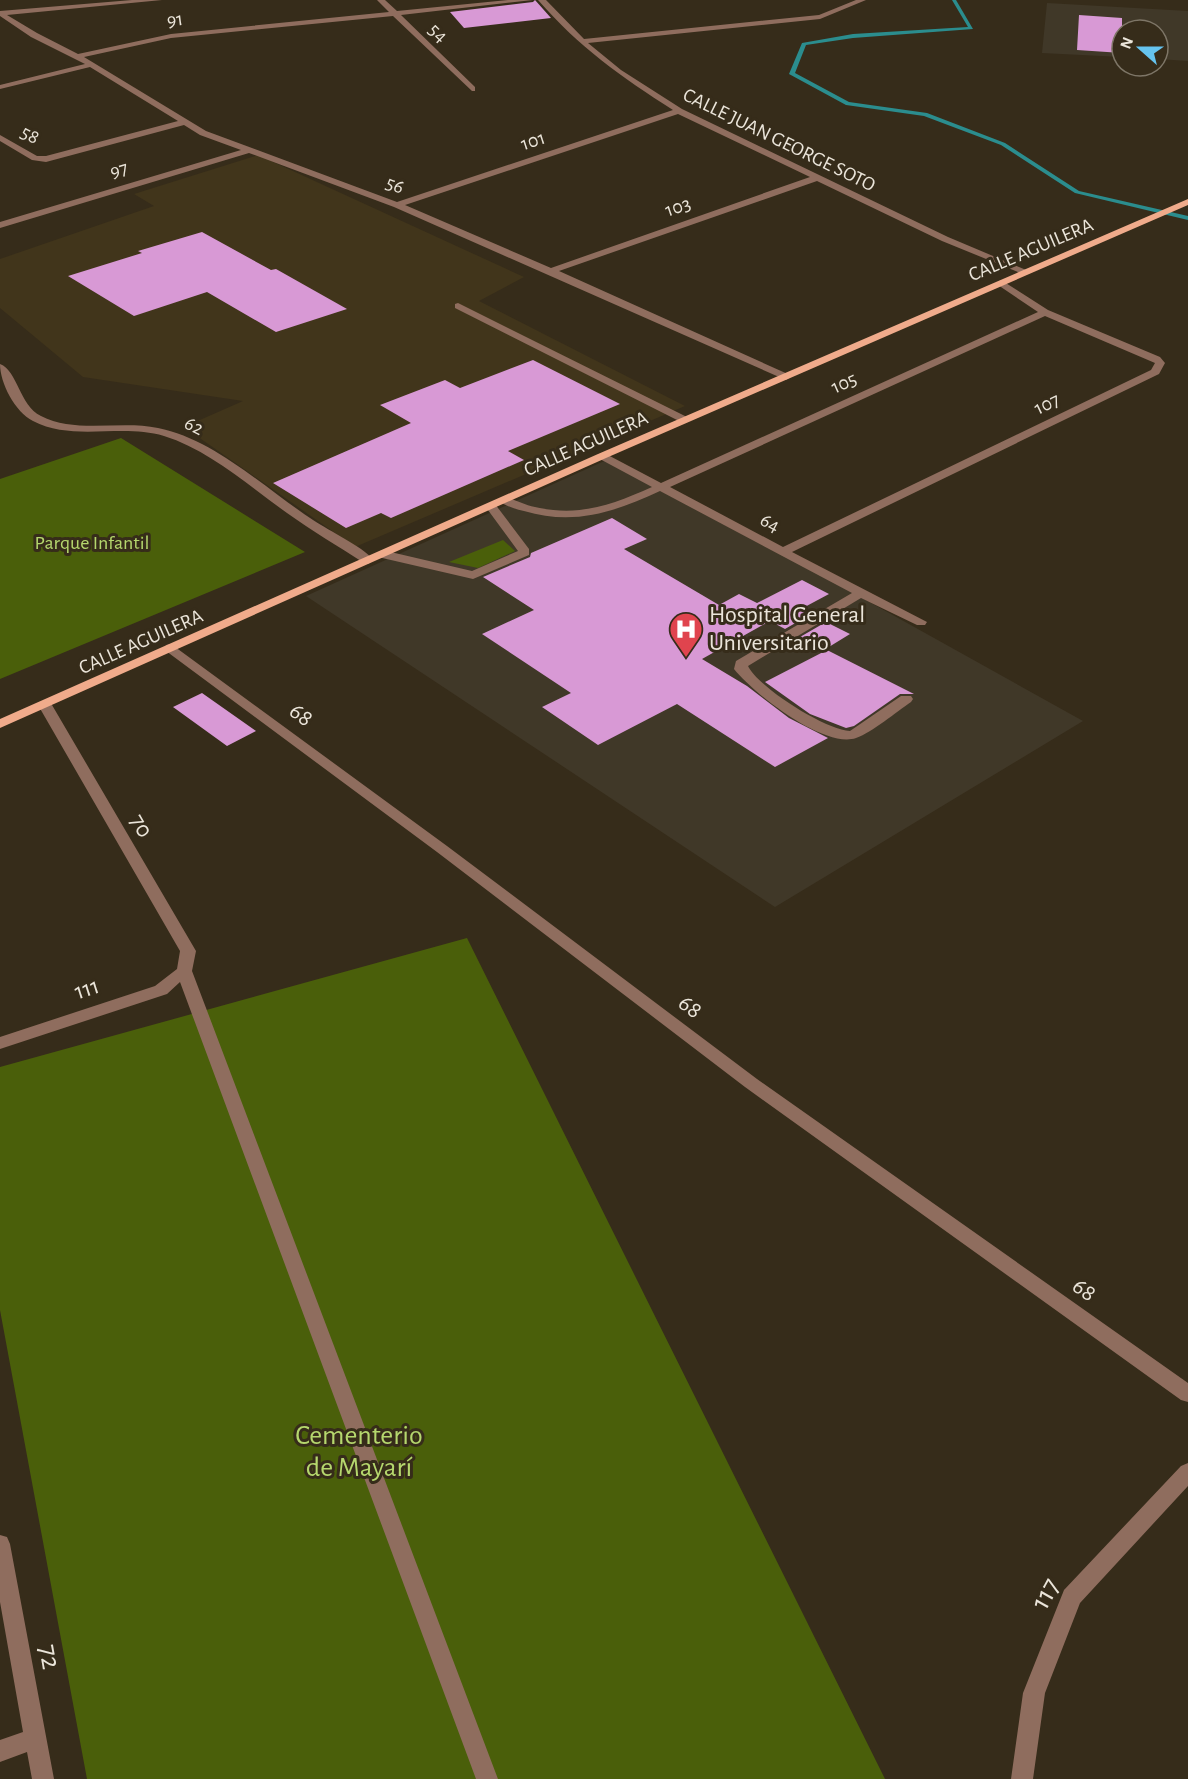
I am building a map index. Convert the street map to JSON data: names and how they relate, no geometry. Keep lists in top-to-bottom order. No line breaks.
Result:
{"streets":{"main road":["CALLE AGUILERA"],"street":["91","54","58","CALLE JUAN GEORGE SOTO","101","97","56","103","105","107","62","64","68","70","111","117","72"]},"crossings":[["91","54"],["91","56"],["58","56"],["CALLE JUAN GEORGE SOTO","101"],["CALLE JUAN GEORGE SOTO","103"],["CALLE JUAN GEORGE SOTO","CALLE AGUILERA"],["101","56"],["97","56"],["56","103"],["56","CALLE AGUILERA"],["CALLE AGUILERA","105"],["CALLE AGUILERA","107"],["CALLE AGUILERA","62"],["CALLE AGUILERA","64"],["CALLE AGUILERA","68"],["CALLE AGUILERA","70"],["105","107"],["105","64"],["107","64"],["70","111"]],"parks":["Parque Infantil","Cementerio de Mayarí"],"places":{"hospital":["Hospital General Universitario"]},"north":"left"}
